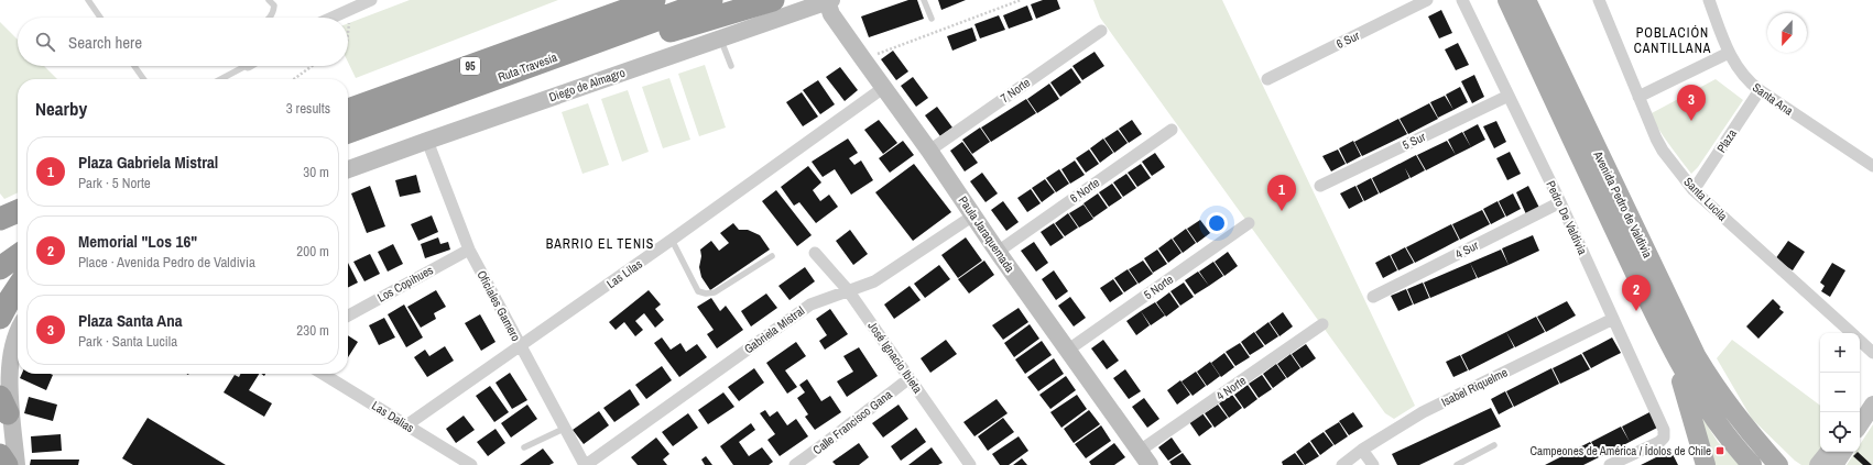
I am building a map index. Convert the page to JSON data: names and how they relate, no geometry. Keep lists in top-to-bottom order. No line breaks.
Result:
{"streets":{"highway":["95","Ruta Travesía"],"main road":["Avenida Pedro de Valdivia"],"street":["6 Sur","Diego de Almagro","7 Norte","Santa Ana","5 Sur","Plaza","6 Norte","Santa Lucila","Pedro De Valdivia","Paula Jaraquemada","4 Sur","Las Lilas","Los Copihues","5 Norte","Oficiales Gamero","Gabriela Mistral","José Ignacio Ibieta","Isabel Riquelme","4 Norte","Las Dalias","Calle Francisco Gana"]},"crossings":[["Diego de Almagro","Paula Jaraquemada"],["Diego de Almagro","Oficiales Gamero"],["7 Norte","Paula Jaraquemada"],["Santa Ana","Plaza"],["5 Sur","Pedro De Valdivia"],["Plaza","Santa Lucila"],["6 Norte","Paula Jaraquemada"],["Pedro De Valdivia","4 Sur"],["Pedro De Valdivia","Isabel Riquelme"],["Paula Jaraquemada","Las Lilas"],["Paula Jaraquemada","5 Norte"],["Paula Jaraquemada","Gabriela Mistral"],["Paula Jaraquemada","4 Norte"],["Las Lilas","Oficiales Gamero"],["Las Lilas","Las Dalias"],["Los Copihues","Oficiales Gamero"],["Oficiales Gamero","Gabriela Mistral"],["Gabriela Mistral","José Ignacio Ibieta"],["José Ignacio Ibieta","Calle Francisco Gana"]],"districts":["POBLACIÓN CANTILLANA","BARRIO EL TENIS"],"places":{"transit":["Campeones de América / Ídolos de Chile"]},"north":"bottom","page":{"search":"Search here","heading":["Nearby","3 results"],"pins":["3","1","2"],"list":[{"mark":"1","name":"Plaza Gabriela Mistral","note":"Park · 5 Norte","value":"30 m"},{"mark":"2","name":"Memorial \"Los 16\"","note":"Place · Avenida Pedro de Valdivia","value":"200 m"},{"mark":"3","name":"Plaza Santa Ana","note":"Park · Santa Lucila","value":"230 m"}],"map_buttons":["+","−"]}}
